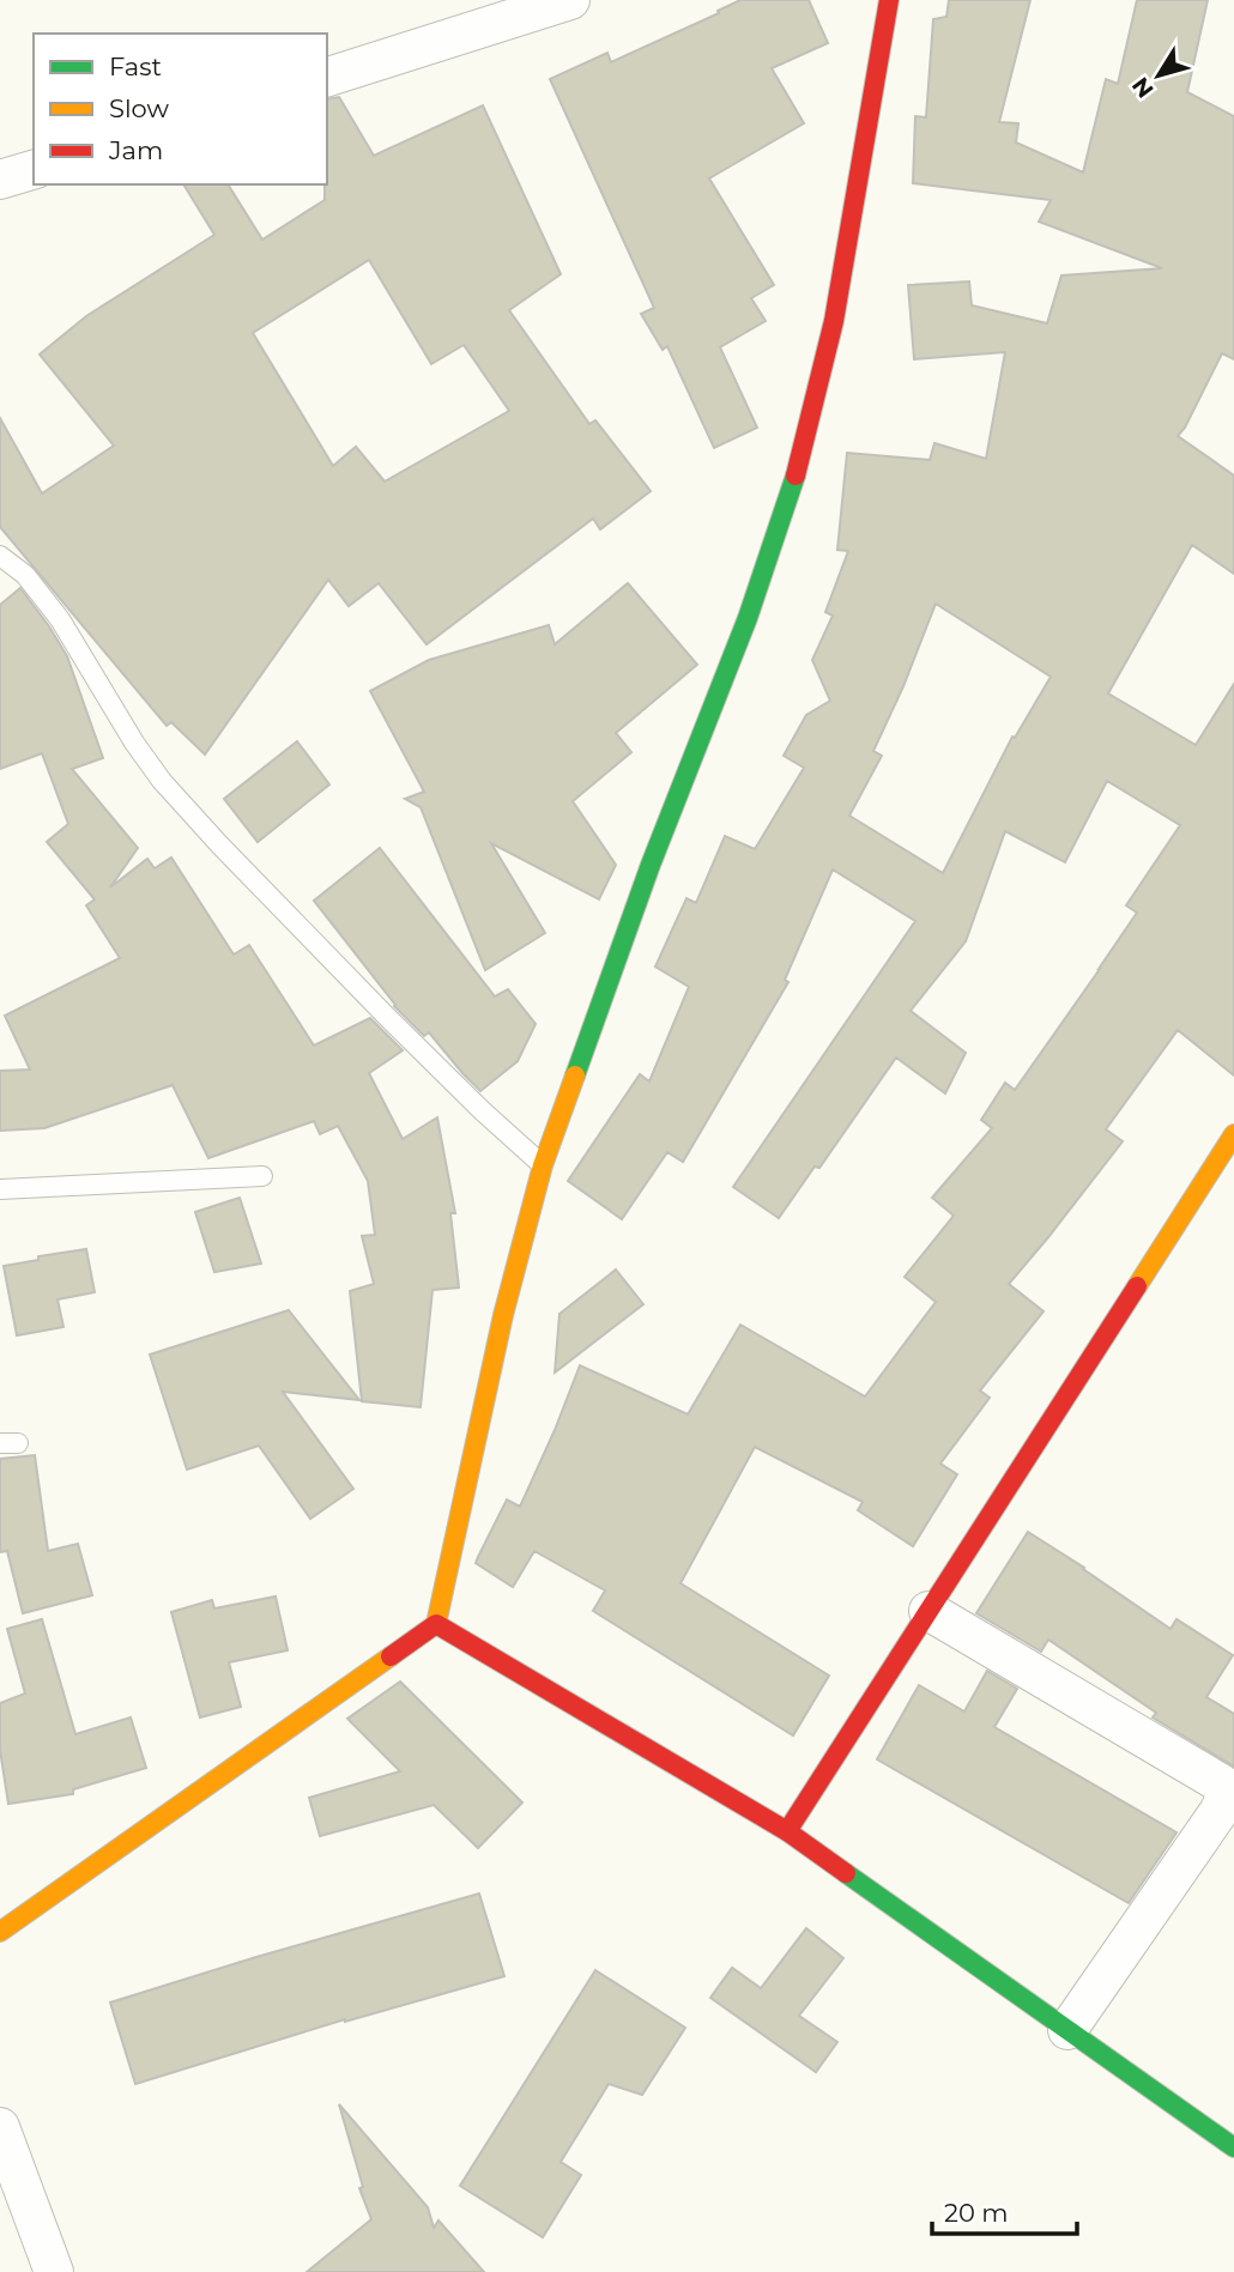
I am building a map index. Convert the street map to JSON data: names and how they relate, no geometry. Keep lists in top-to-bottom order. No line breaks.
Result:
{"legend":["Fast","Slow","Jam"],"scale_bar":"20 m","north":"bottom left"}
